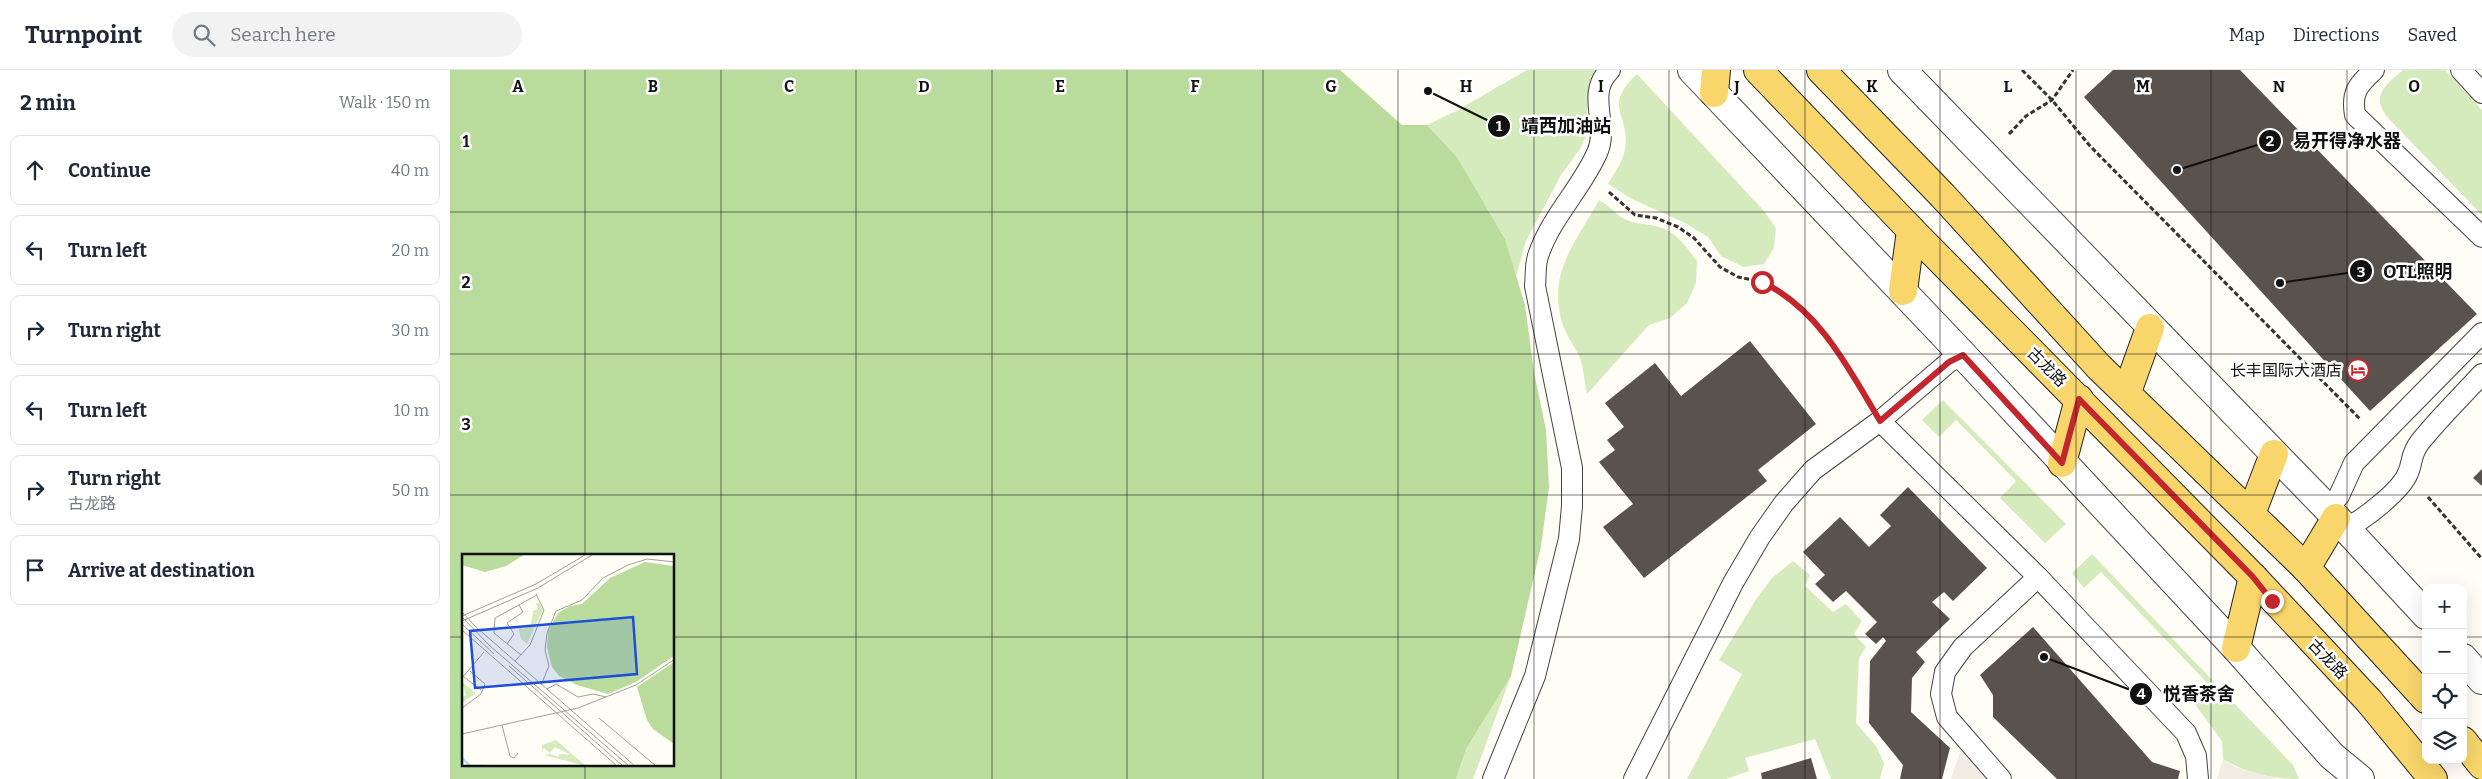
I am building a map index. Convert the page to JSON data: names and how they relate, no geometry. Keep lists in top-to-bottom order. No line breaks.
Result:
{"streets":{"main road":["古龙路"]},"places":{"other":["靖西加油站","易开得净水器","OTL照明","悦香茶舍"],"hotel":["长丰国际大酒店"]},"page":{"header":"Turnpoint","search":"Search here","nav":["Map","Directions","Saved"],"heading":["2 min","Walk · 150 m"],"list":[["Continue","40 m"],["Turn left","20 m"],["Turn right","30 m"],["Turn left","10 m"],["Turn right","古龙路","50 m"],"Arrive at destination"],"map_buttons":["+","−"]},"grid":{"columns":["A","B","C","D","E","F","G","H","I","J","K","L","M","N","O"],"rows":["1","2","3"]}}
